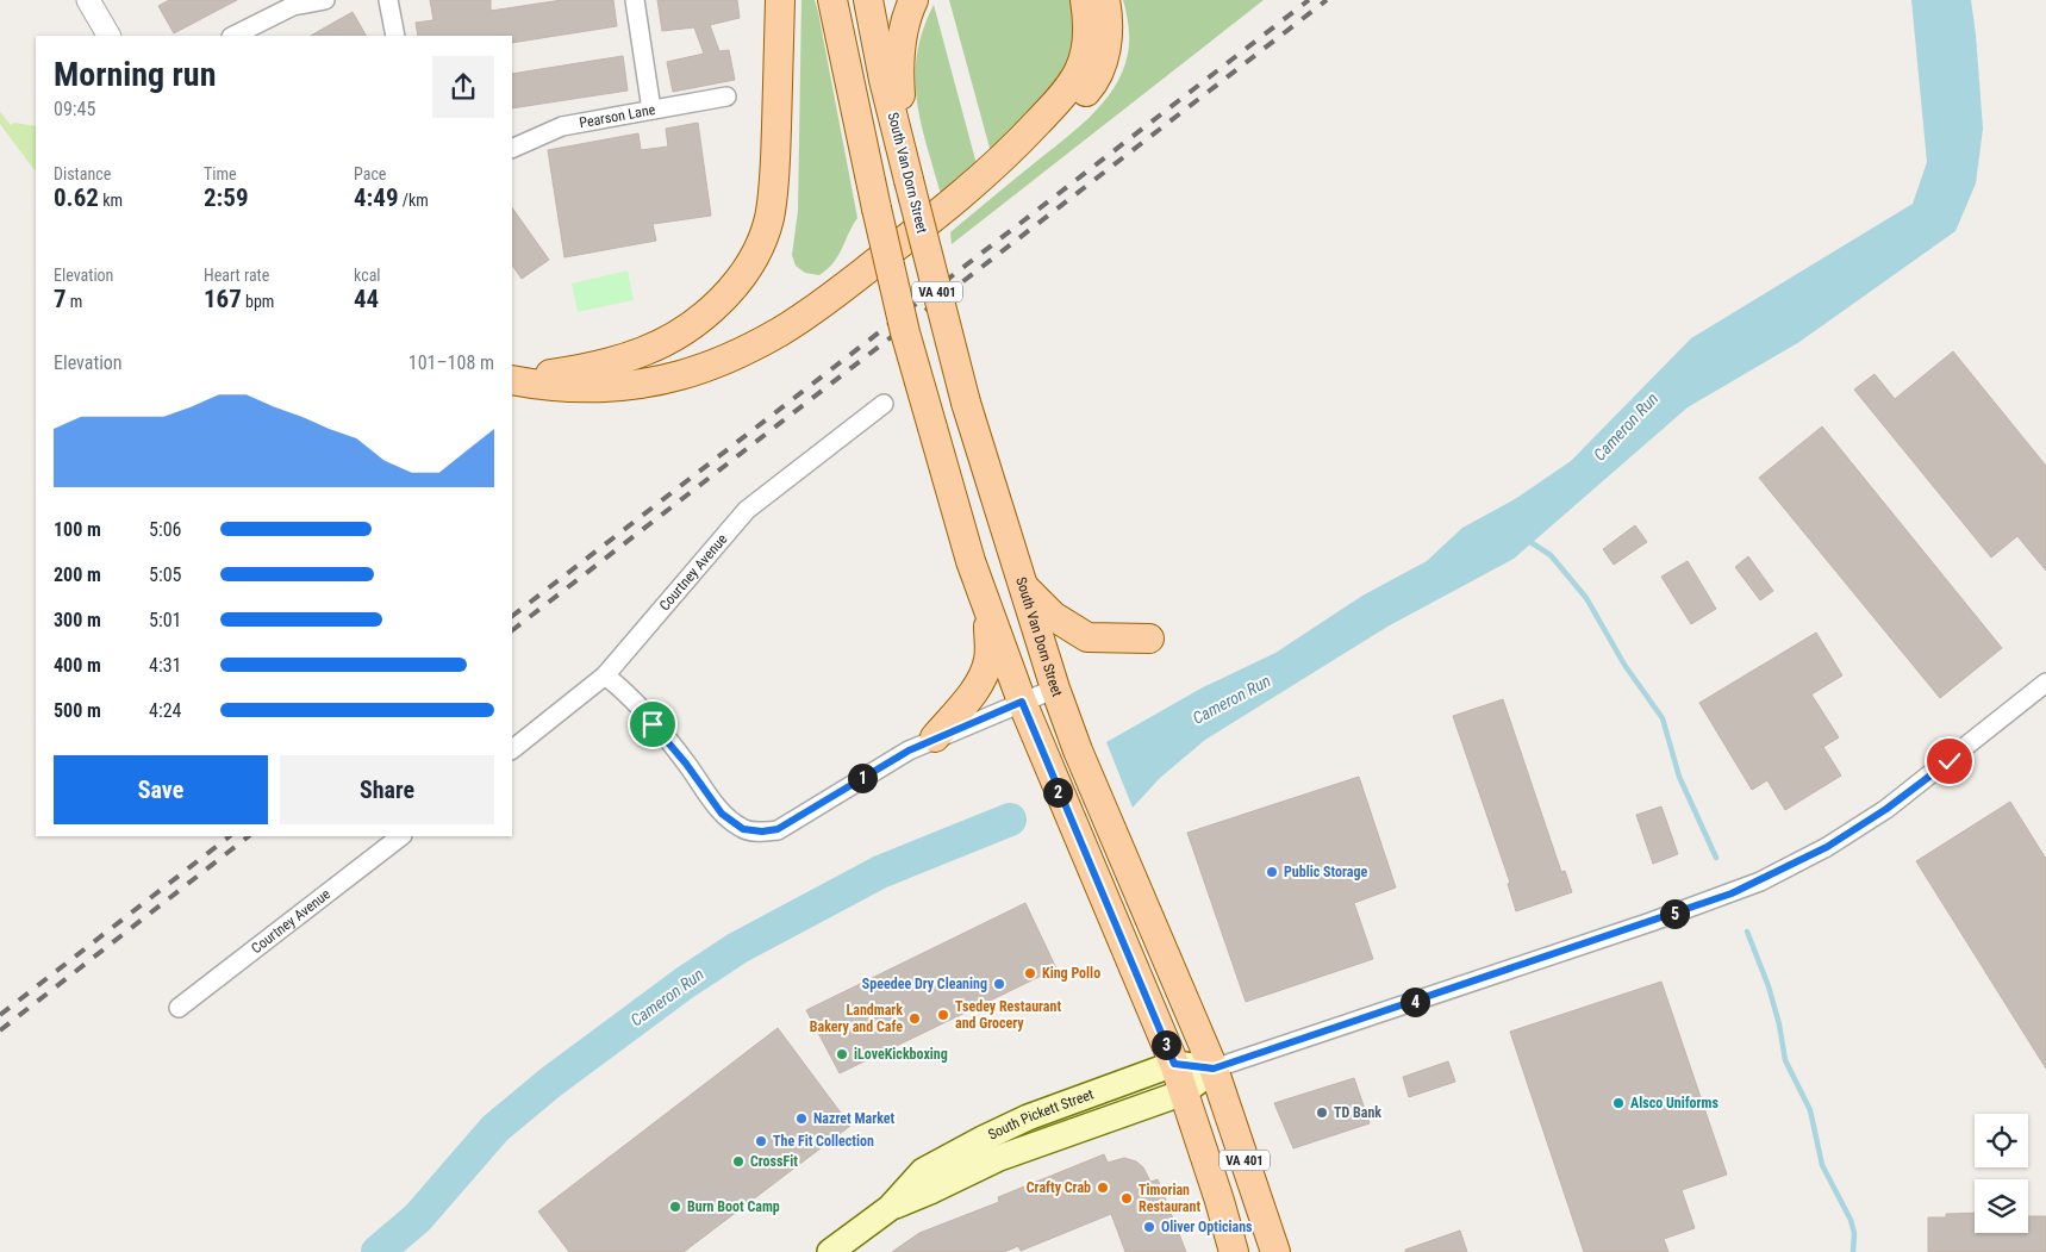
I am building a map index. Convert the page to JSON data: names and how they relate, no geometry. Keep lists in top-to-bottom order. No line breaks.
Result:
{"streets":{"main road":["South Van Dorn Street","VA 401","South Pickett Street"],"street":["Pearson Lane","Courtney Avenue"]},"crossings":[["South Van Dorn Street","South Pickett Street"],["VA 401","South Pickett Street"]],"water":["Cameron Run"],"places":["Public Storage","King Pollo","Speedee Dry Cleaning","Tsedey Restaurant and Grocery","Landmark Bakery and Cafe","iLoveKickboxing","Alsco Uniforms","TD Bank","Nazret Market","The Fit Collection","CrossFit","Crafty Crab","Timorian Restaurant","Burn Boot Camp","Oliver Opticians"],"page":{"heading":["Morning run","09:45"],"stats":[["Distance","0.62 km"],["Time","2:59"],["Pace","4:49 /km"],["Elevation","7 m"],["Heart rate","167 bpm"],["kcal","44"]],"chart":["Elevation","101–108 m"],"list":[{"name":"100 m","note":"5:06"},{"name":"200 m","note":"5:05"},{"name":"300 m","note":"5:01"},{"name":"400 m","note":"4:31"},{"name":"500 m","note":"4:24"}],"buttons":["Save","Share"],"pins":["1","2","5","4","3"]}}
